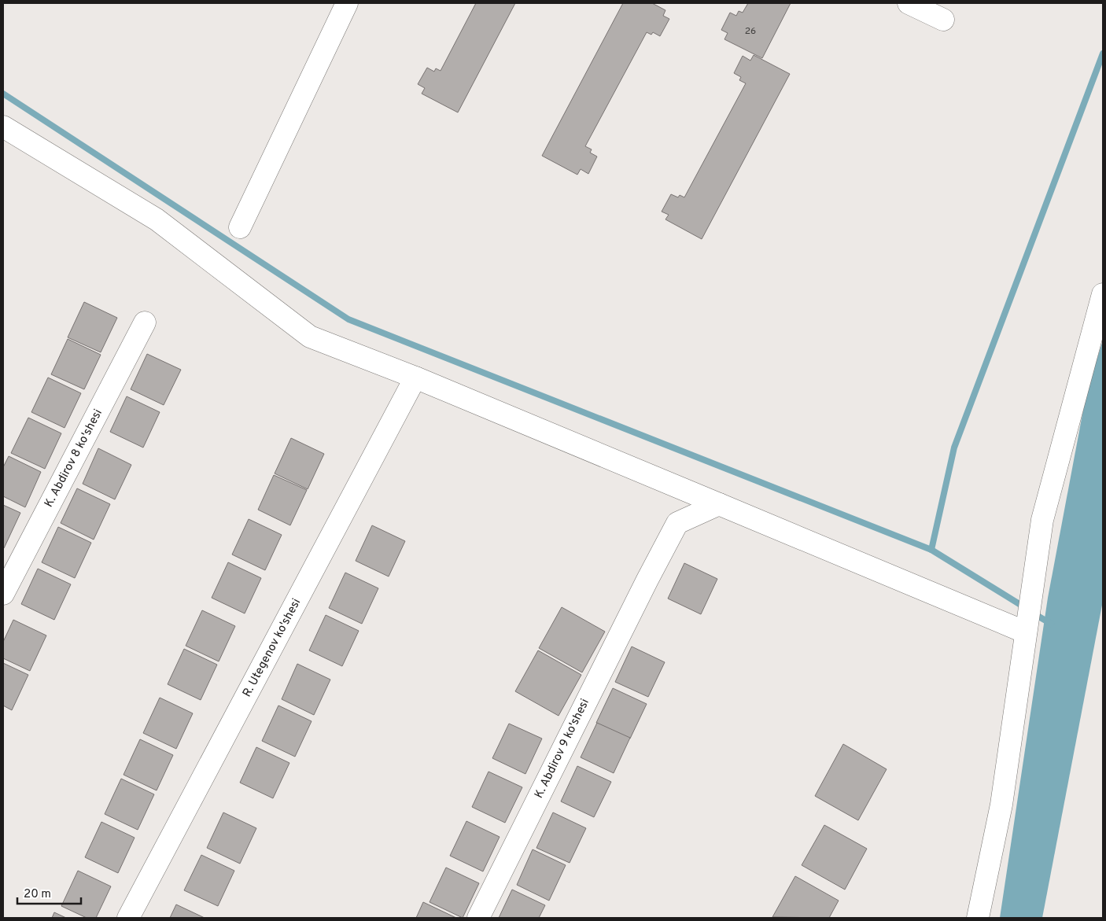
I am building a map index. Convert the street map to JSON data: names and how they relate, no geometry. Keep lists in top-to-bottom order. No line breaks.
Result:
{"streets":{"street":["K. Abdirov 8 ko'shesi","R. Utegenov ko'shesi","K. Abdirov 9 ko'shesi"]},"house_numbers":["26"],"scale_bar":"20 m"}
